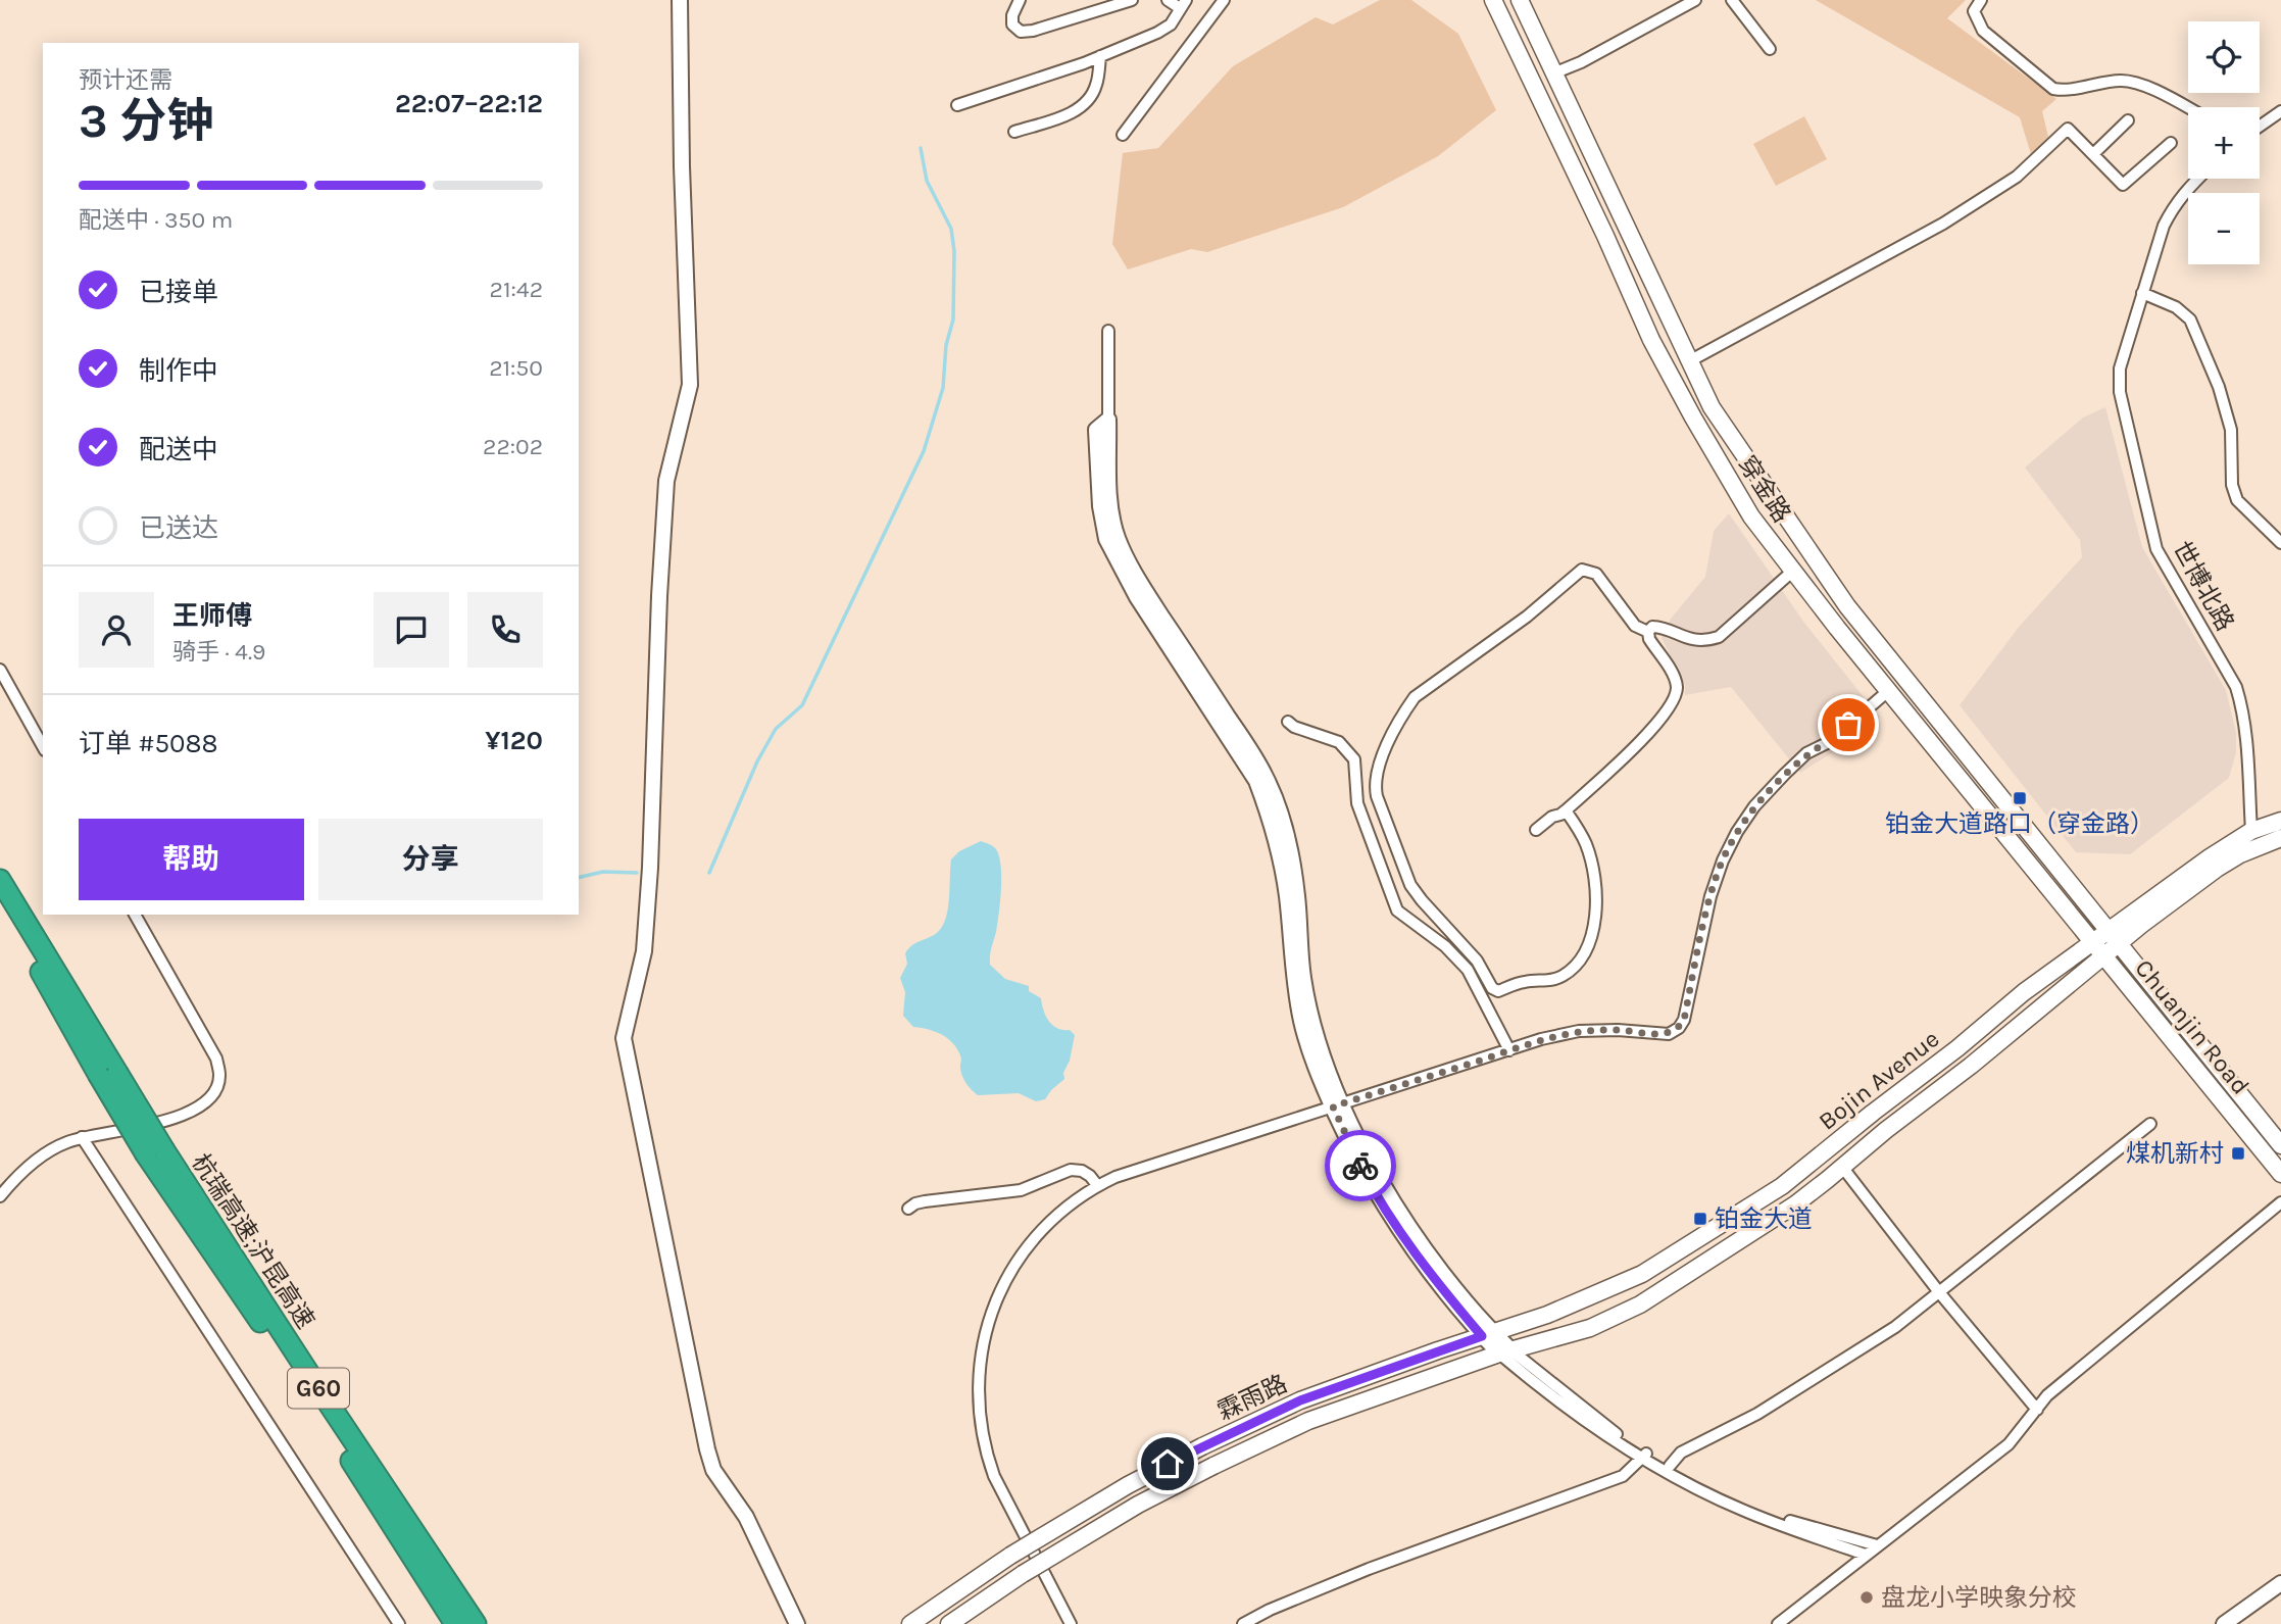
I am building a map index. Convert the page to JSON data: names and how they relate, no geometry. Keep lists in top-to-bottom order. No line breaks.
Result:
{"streets":{"highway":["杭瑞高速;沪昆高速","G60"],"main road":["穿金路","Chuanjin Road","Bojin Avenue","霖雨路"],"street":["世博北路"]},"crossings":[["穿金路","Chuanjin Road"],["穿金路","Bojin Avenue"],["世博北路","Bojin Avenue"],["Chuanjin Road","Bojin Avenue"],["Bojin Avenue","霖雨路"]],"places":{"transit":["铂金大道路口（穿金路）","煤机新村","铂金大道"],"other":["盘龙小学映象分校"]},"page":{"map_buttons":["+","−"],"heading":["3 分钟","预计还需","22:07–22:12"],"panel":["王师傅","骑手 · 4.9","订单 #5088","¥120"],"bar":"配送中 · 350 m","list":[["已接单","21:42"],["制作中","21:50"],["配送中","22:02"],"已送达"],"buttons":["帮助","分享"]}}
